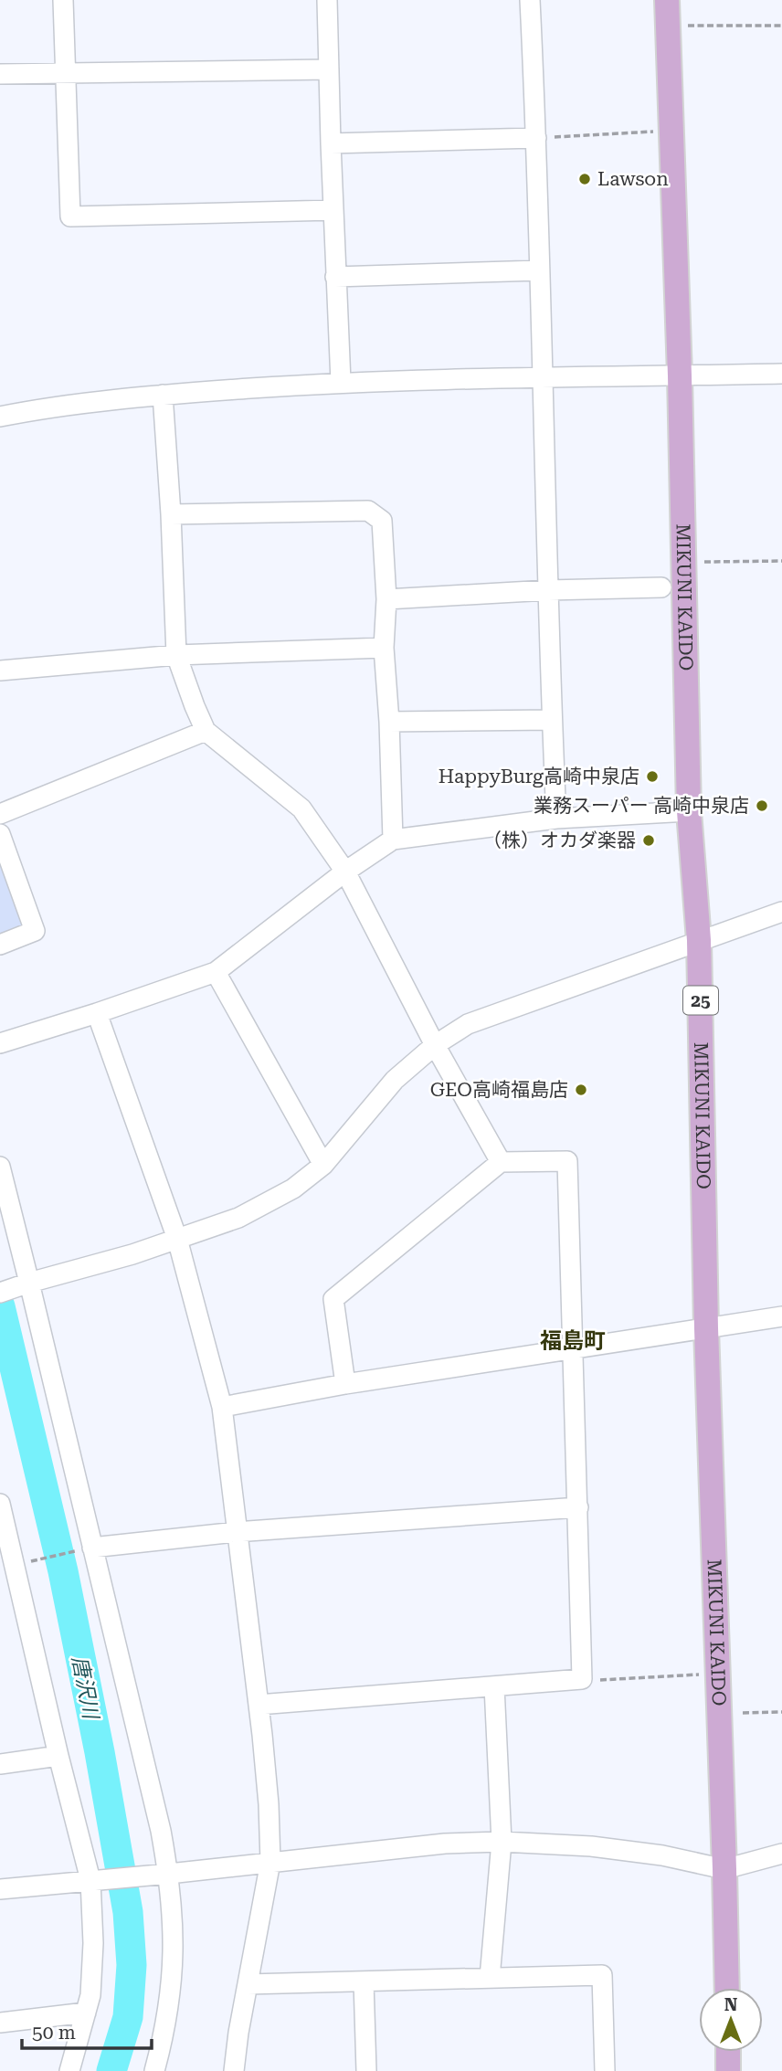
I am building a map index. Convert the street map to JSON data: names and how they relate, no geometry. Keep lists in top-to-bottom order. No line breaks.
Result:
{"streets":{"main road":["MIKUNI KAIDO","25"]},"districts":["福島町"],"water":["唐沢川"],"places":["Lawson","HappyBurg高崎中泉店","業務スーパー 高崎中泉店","（株）オカダ楽器","GEO高崎福島店"],"scale_bar":"50 m","north":"top"}
